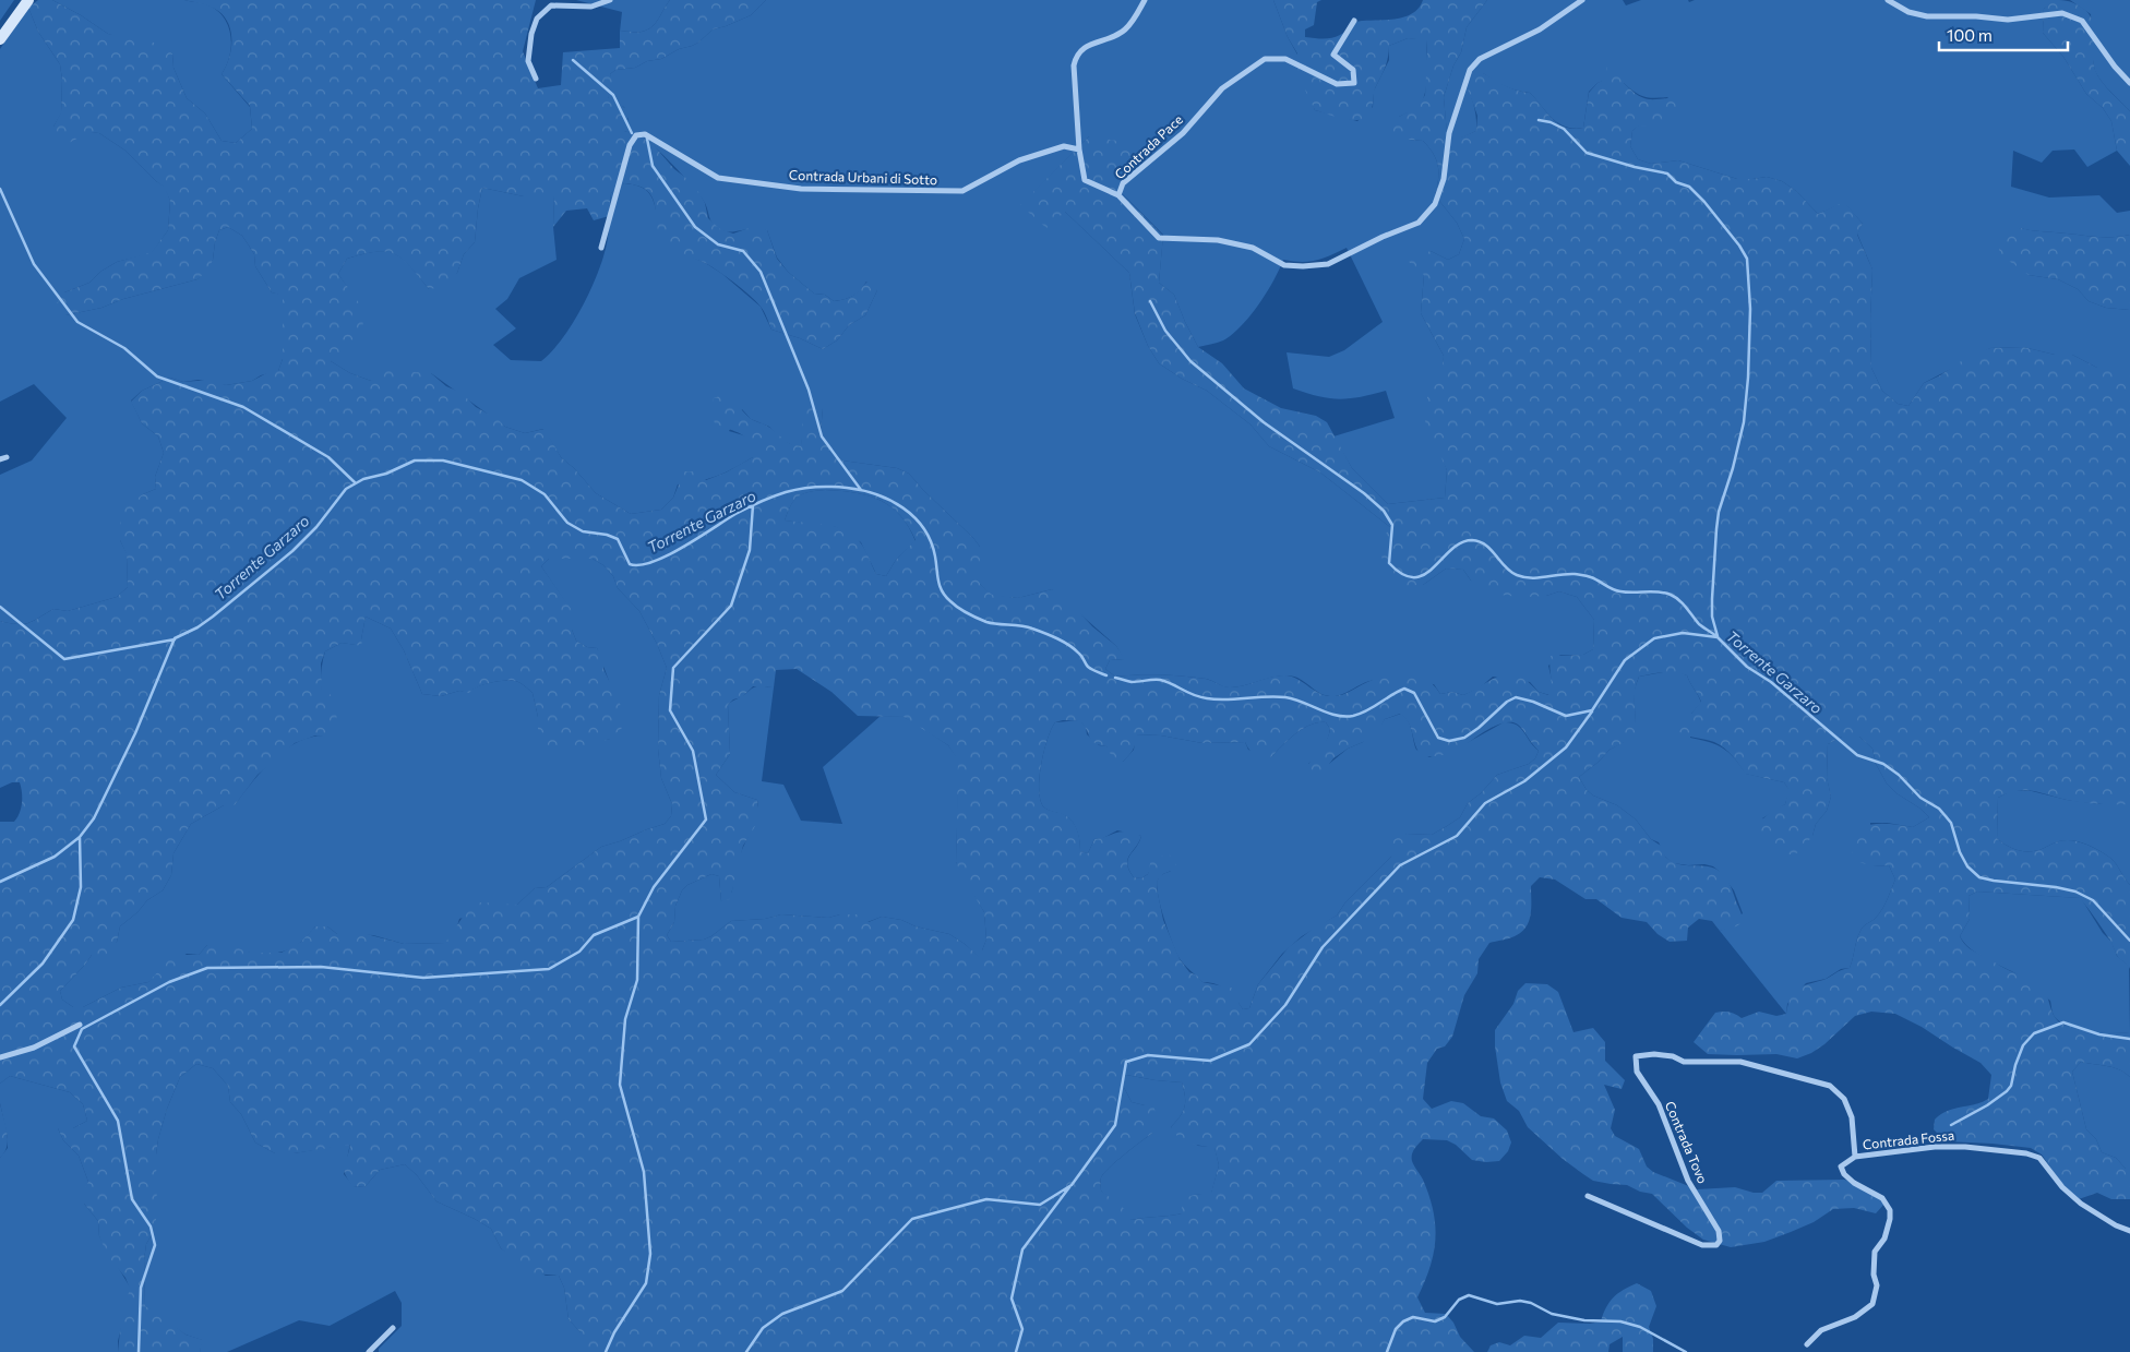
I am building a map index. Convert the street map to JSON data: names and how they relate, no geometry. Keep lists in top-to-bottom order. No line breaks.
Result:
{"streets":{"street":["Contrada Pace","Contrada Urbani di Sotto","Contrada Fossa","Contrada Tovo"]},"crossings":[["Contrada Fossa","Contrada Tovo"]],"water":["Torrente Garzaro"],"scale_bar":"100 m"}
